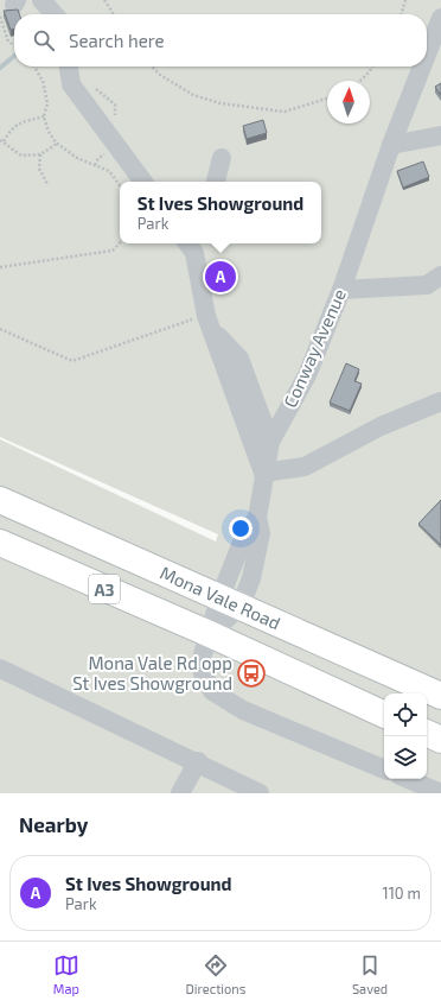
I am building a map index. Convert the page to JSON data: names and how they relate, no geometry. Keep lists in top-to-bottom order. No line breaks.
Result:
{"streets":{"highway":["A3","Mona Vale Road"],"street":["Conway Avenue"]},"crossings":[["Conway Avenue","Mona Vale Road"]],"places":{"bus stop":["Mona Vale Rd opp St Ives Showground"]},"north":"top","page":{"search":"Search here","popup":["St Ives Showground","Park"],"pins":"A","heading":"Nearby","list":[{"mark":"A","name":"St Ives Showground","note":"Park","value":"110 m"}],"nav":["Map","Directions","Saved"]}}
